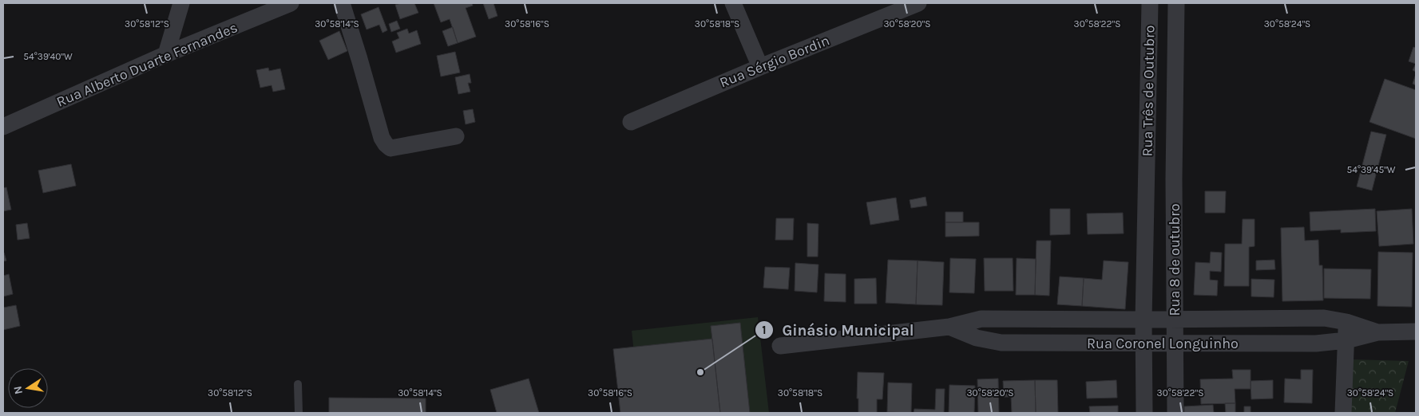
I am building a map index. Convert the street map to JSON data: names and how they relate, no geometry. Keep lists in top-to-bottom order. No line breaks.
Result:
{"streets":{"street":["Rua Sérgio Bordin","Rua Alberto Duarte Fernandes","Rua Três de Outubro","Rua 8 de outubro","Rua Coronel Longuinho"]},"crossings":[["Rua Três de Outubro","Rua 8 de outubro"],["Rua 8 de outubro","Rua Coronel Longuinho"]],"places":["Ginásio Municipal"],"north":"left","coordinates":["30°58'12\"S","30°58'14\"S","30°58'16\"S","30°58'18\"S","30°58'20\"S","30°58'22\"S","30°58'24\"S","54°39'40\"W","54°39'45\"W"]}
